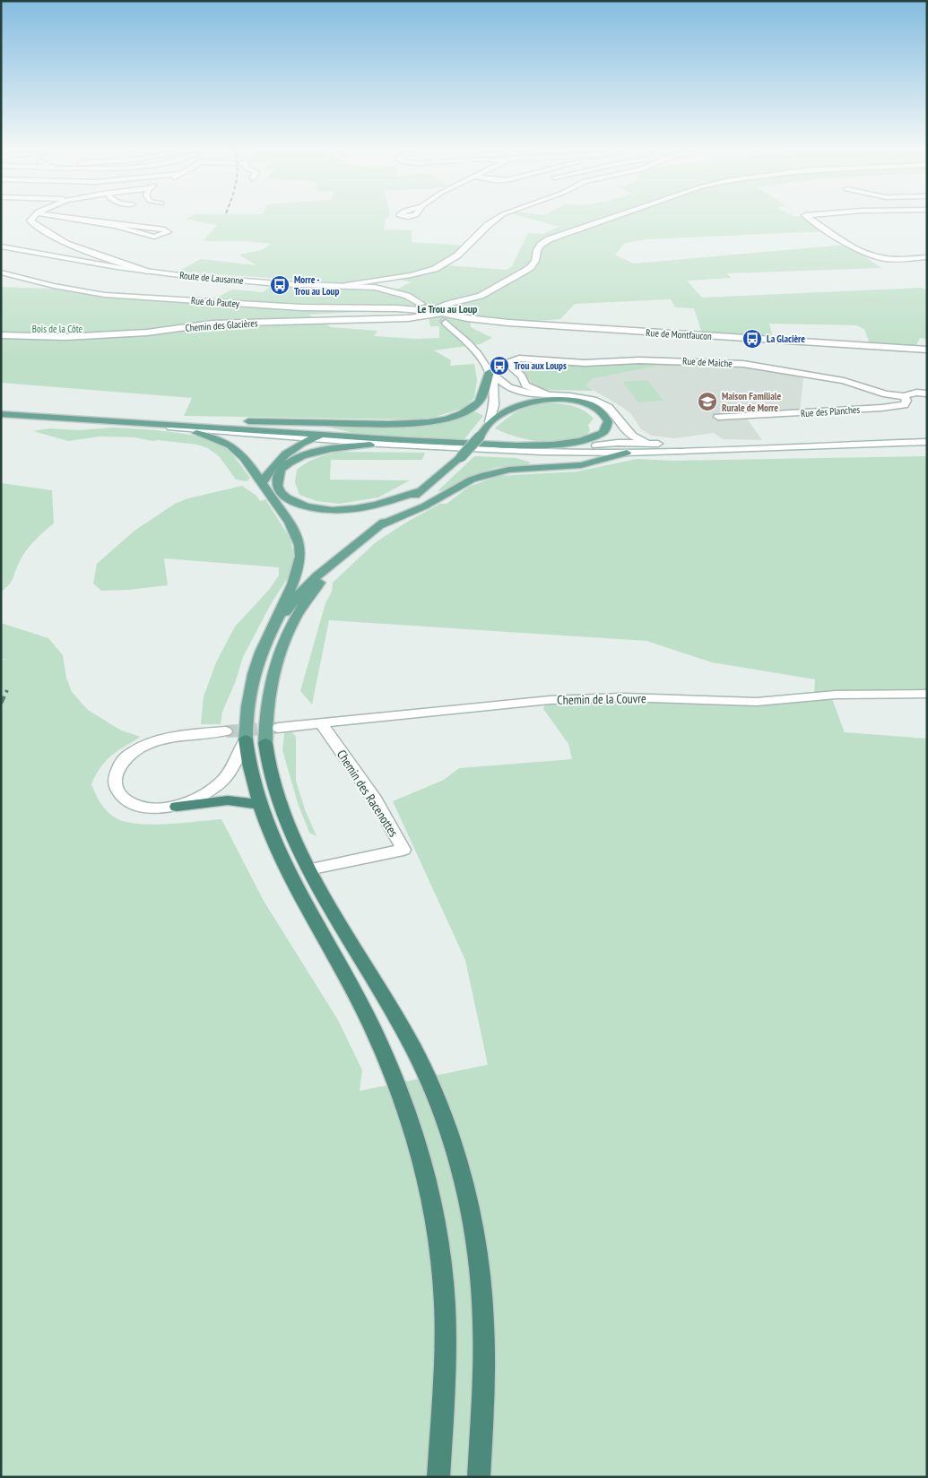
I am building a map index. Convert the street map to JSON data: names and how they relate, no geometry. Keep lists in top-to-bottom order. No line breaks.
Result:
{"streets":{"street":["Route de Lausanne","Rue du Pautey","Chemin des Glacières","Rue de Montfaucon","Rue de Maiche","Rue des Planches","Chemin de la Couvre","Chemin des Racenottes"]},"crossings":[["Rue du Pautey","Rue de Montfaucon"],["Chemin des Glacières","Rue de Montfaucon"],["Rue de Maiche","Rue des Planches"],["Chemin de la Couvre","Chemin des Racenottes"]],"districts":["Le Trou au Loup"],"parks":["Bois de la Côte"],"places":{"bus stop":["Morre - Trou au Loup","La Glacière","Trou aux Loups"],"school or university":["Maison Familiale Rurale de Morre"]}}
